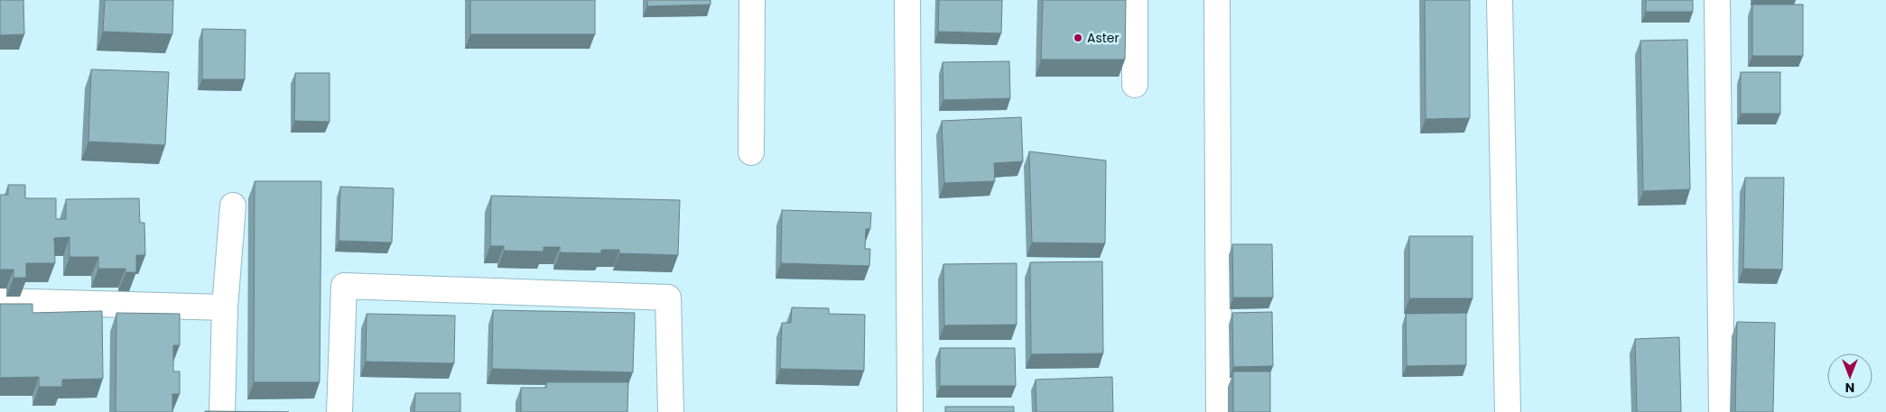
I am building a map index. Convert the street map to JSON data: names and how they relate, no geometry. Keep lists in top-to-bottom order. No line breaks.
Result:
{"places":["Aster"],"north":"bottom"}
